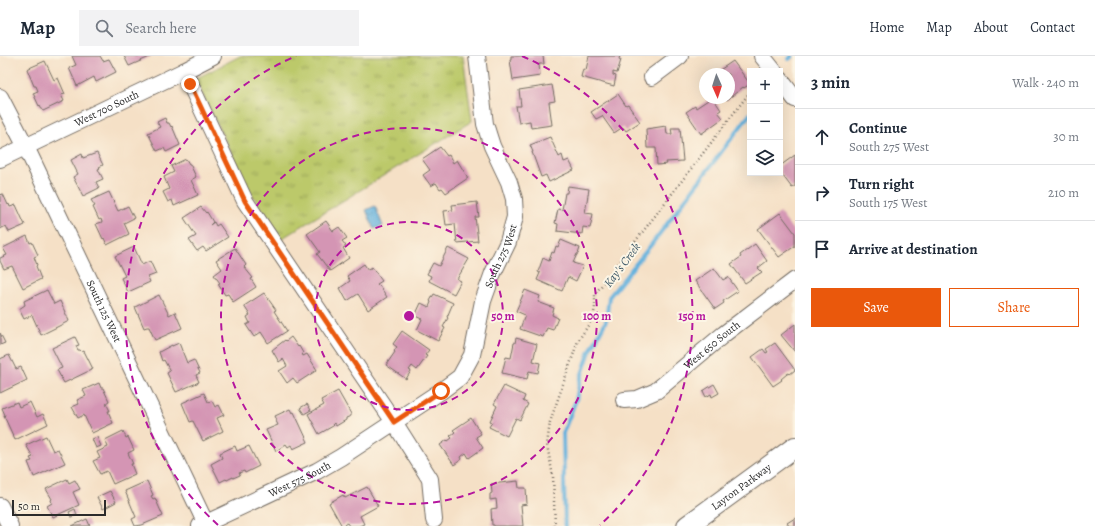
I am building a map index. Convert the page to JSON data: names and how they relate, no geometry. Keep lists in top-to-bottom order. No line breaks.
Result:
{"streets":{"main road":["Layton Parkway"],"street":["West 700 South","South 275 West","South 125 West","West 650 South","West 575 South"]},"crossings":[["West 700 South","South 125 West"],["South 275 West","West 575 South"],["South 125 West","West 575 South"]],"water":["Kay's Creek"],"scale_bar":"50 m","north":"bottom","page":{"header":"Map","search":"Search here","nav":["Home","Map","About","Contact"],"heading":["3 min","Walk · 240 m"],"map_buttons":["+","−"],"list":[["Continue","South 275 West","30 m"],["Turn right","South 175 West","210 m"],"Arrive at destination"],"buttons":["Save","Share"],"scale":"50 m"},"rings":["50 m","100 m","150 m"]}
